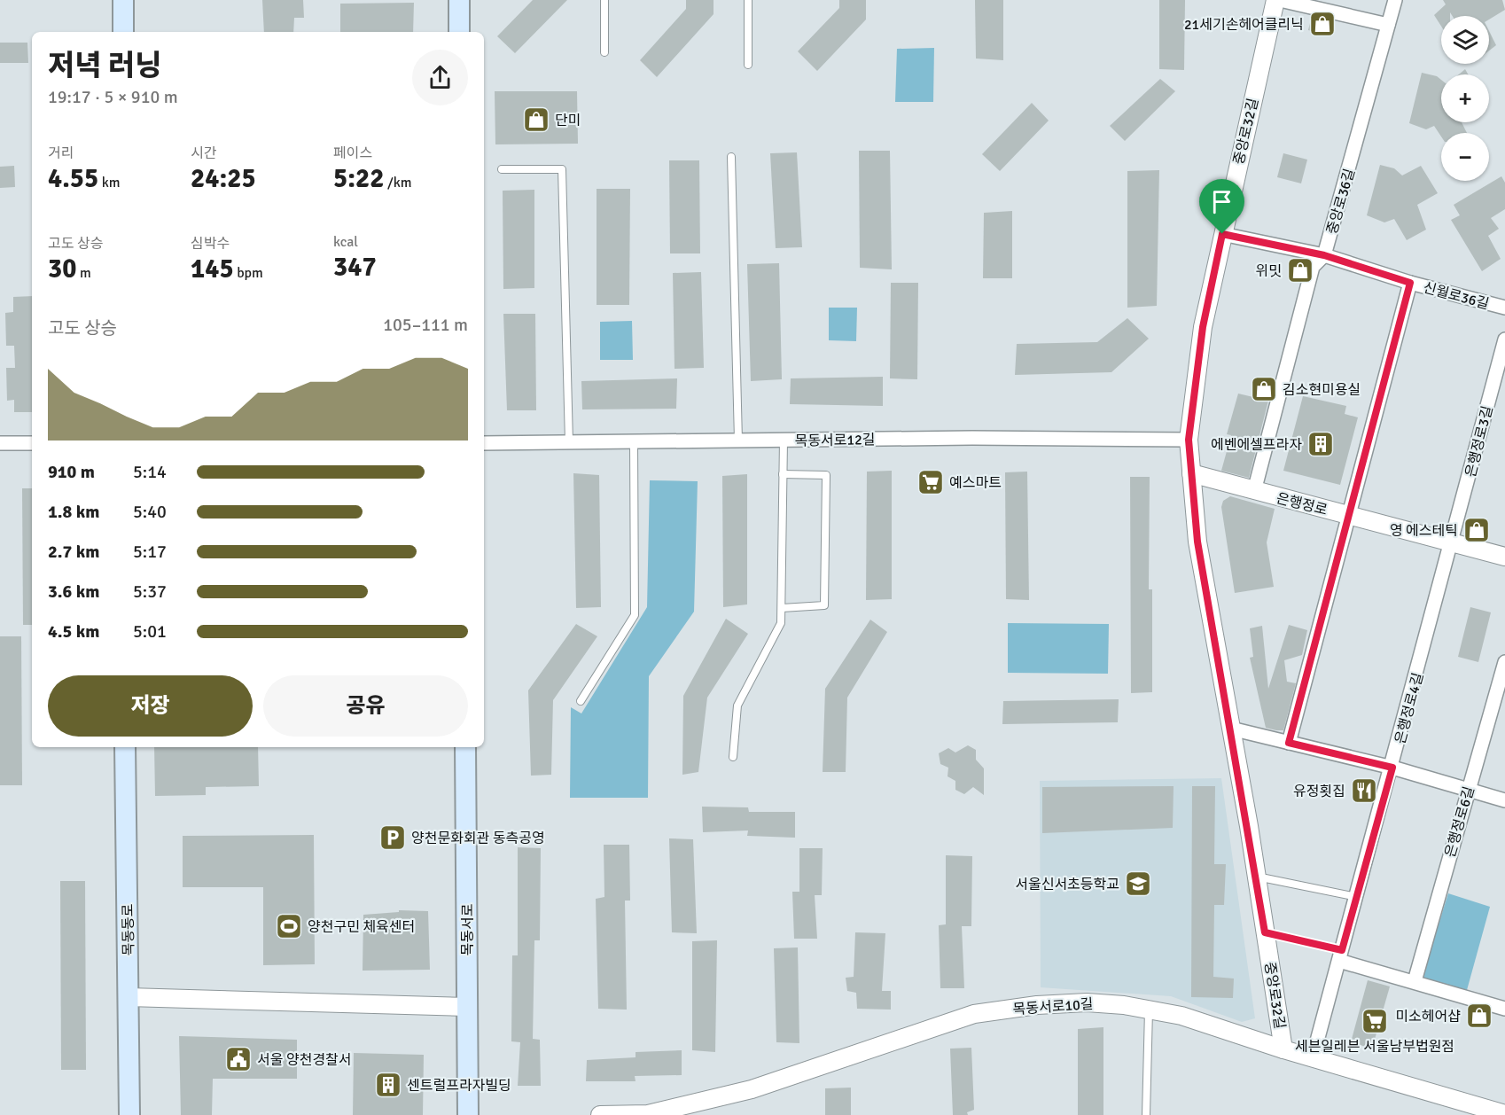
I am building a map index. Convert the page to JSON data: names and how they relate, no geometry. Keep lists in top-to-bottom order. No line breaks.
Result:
{"streets":{"main road":["목동동로","목동서로"],"street":["중앙로32길","중앙로36길","신월로36길","목동서로12길","은행정로3길","은행정로","은행정로4길","은행정로6길","목동서로10길"]},"crossings":[["중앙로32길","신월로36길"],["중앙로32길","목동서로12길"],["중앙로32길","은행정로"],["중앙로32길","목동서로10길"],["중앙로36길","신월로36길"],["중앙로36길","은행정로"],["은행정로3길","은행정로"],["은행정로3길","은행정로4길"],["은행정로","은행정로4길"],["은행정로4길","목동서로10길"]],"places":{"shop":["21세기손헤어클리닉","단미","위밋","김소현미용실","영 에스테틱","미소헤어샵"],"building":["에벤에셀프라자","센트럴프라자빌딩"],"supermarket":["예스마트","세븐일레븐 서울남부법원점"],"restaurant":["유정횟집"],"parking":["양천문화회관 동측공영"],"school or university":["서울신서초등학교"],"sports":["양천구민 체육센터"],"public building":["서울 양천경찰서"]},"page":{"map_buttons":["+","−"],"heading":["저녁 러닝","19:17 · 5 × 910 m"],"stats":[["거리","4.55 km"],["시간","24:25"],["페이스","5:22 /km"],["고도 상승","30 m"],["심박수","145 bpm"],["kcal","347"]],"chart":["고도 상승","105–111 m"],"list":[{"name":"910 m","note":"5:14"},{"name":"1.8 km","note":"5:40"},{"name":"2.7 km","note":"5:17"},{"name":"3.6 km","note":"5:37"},{"name":"4.5 km","note":"5:01"}],"buttons":["저장","공유"]}}
